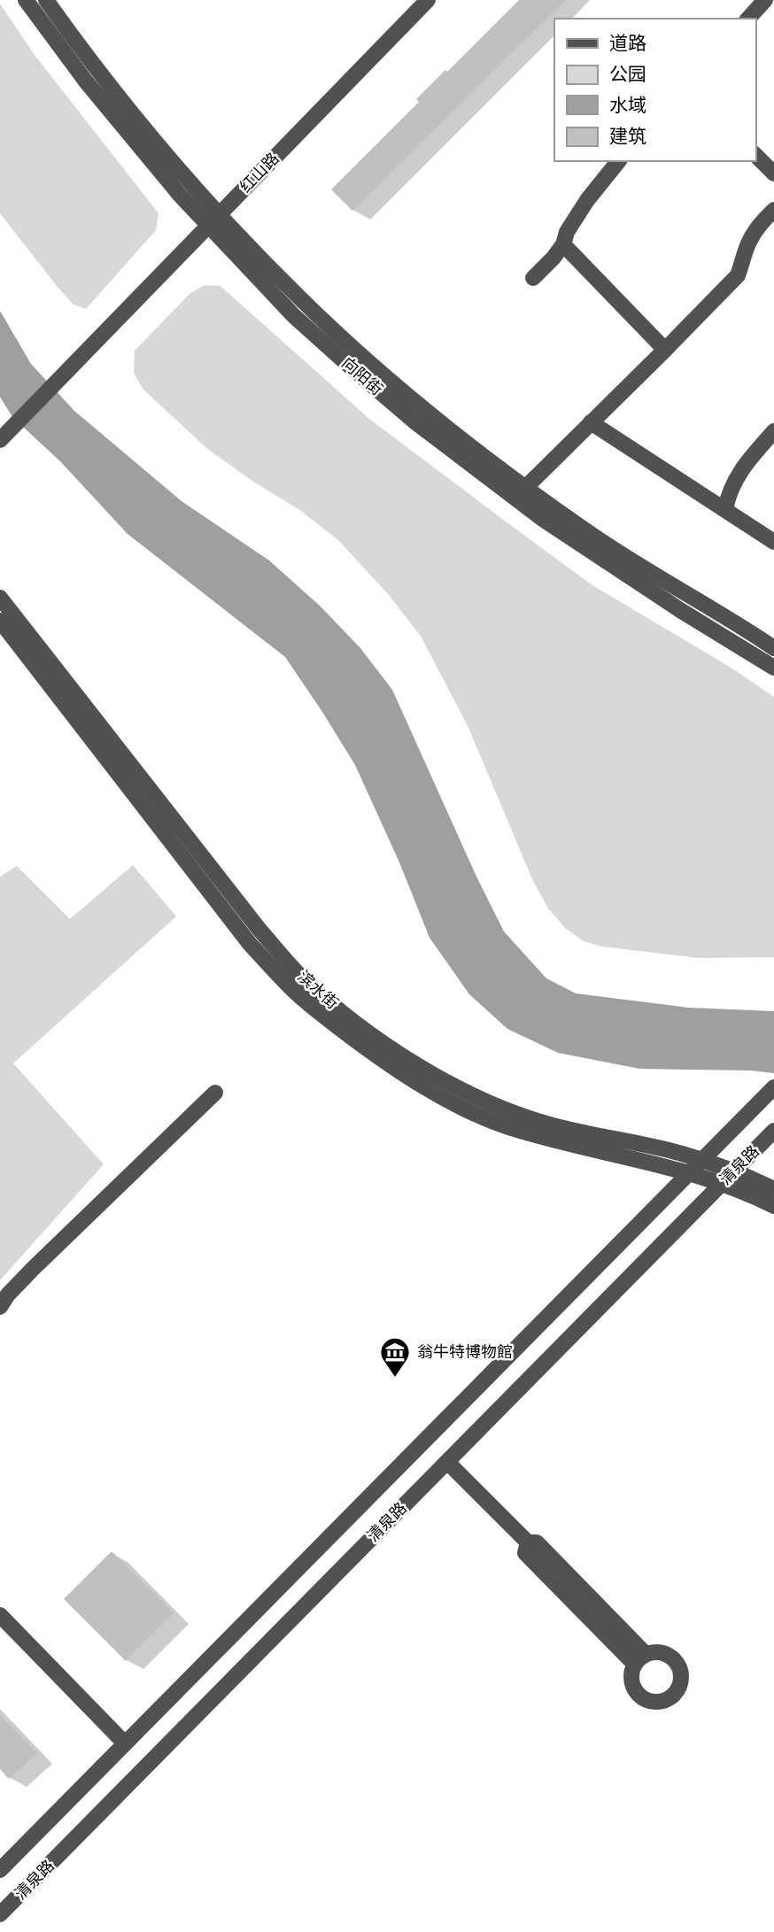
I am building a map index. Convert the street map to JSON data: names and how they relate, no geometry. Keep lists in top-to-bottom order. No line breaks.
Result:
{"streets":{"street":["红山路","向阳街","滨水街","清泉路"]},"crossings":[["红山路","向阳街"],["滨水街","清泉路"]],"places":{"museum":["翁牛特博物館"]},"legend":["道路","公园","水域","建筑"]}
